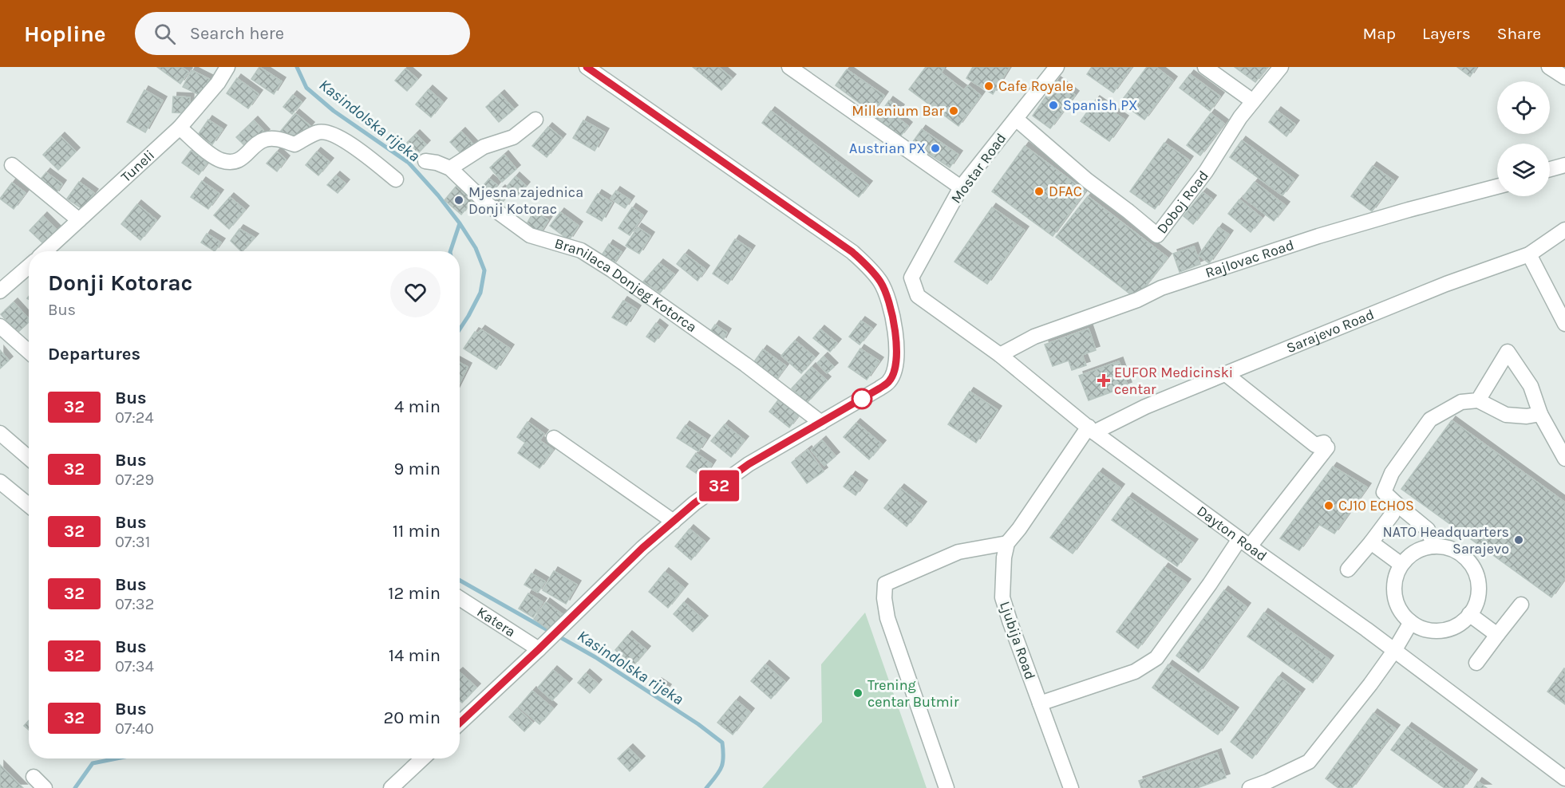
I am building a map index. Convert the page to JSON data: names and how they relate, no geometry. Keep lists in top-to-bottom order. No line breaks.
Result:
{"streets":{"street":["Tuneli","Mostar Road","Doboj Road","Rajlovac Road","Branilaca Donjeg Kotorca","Sarajevo Road","Dayton Road","Katera","Ljubija Road"]},"crossings":[["Mostar Road","Doboj Road"],["Mostar Road","Dayton Road"],["Rajlovac Road","Dayton Road"],["Sarajevo Road","Dayton Road"]],"water":["Kasindolska rijeka"],"places":{"other":["Cafe Royale","Spanish PX","Millenium Bar","Austrian PX","DFAC","Mjesna zajednica Donji Kotorac","CJ10 ECHOS","NATO Headquarters Sarajevo","Trening centar Butmir"],"health":["EUFOR Medicinski centar"]},"lines":["bus line 32"],"page":{"header":"Hopline","search":"Search here","nav":["Map","Layers","Share"],"on_map":"32","heading":[["Donji Kotorac","Bus"],"Departures"],"list":[{"mark":"32","name":"Bus","note":"07:24","value":"4 min"},{"mark":"32","name":"Bus","note":"07:29","value":"9 min"},{"mark":"32","name":"Bus","note":"07:31","value":"11 min"},{"mark":"32","name":"Bus","note":"07:32","value":"12 min"},{"mark":"32","name":"Bus","note":"07:34","value":"14 min"},{"mark":"32","name":"Bus","note":"07:40","value":"20 min"}]}}
